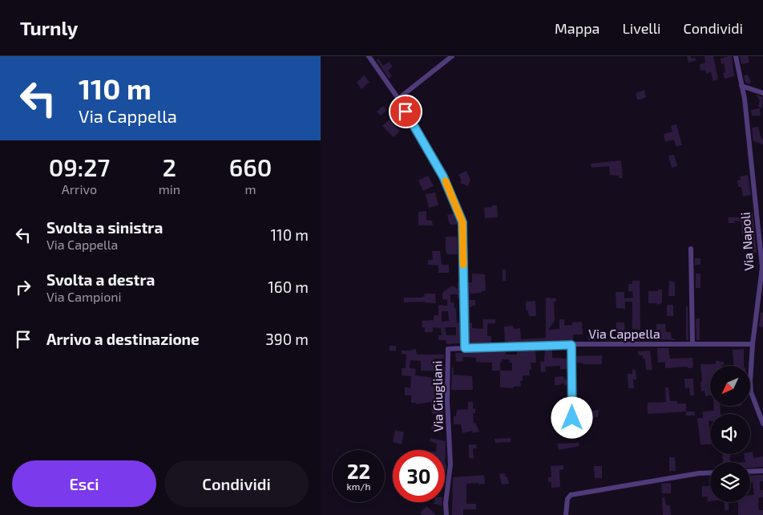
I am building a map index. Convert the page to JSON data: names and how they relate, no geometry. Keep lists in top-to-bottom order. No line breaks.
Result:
{"streets":{"street":["Via Napoli","Via Cappella","Via Giugliani"]},"crossings":[["Via Napoli","Via Cappella"],["Via Cappella","Via Giugliani"]],"north":"bottom left","page":{"header":"Turnly","nav":["Mappa","Livelli","Condividi"],"turn":["110 m","Via Cappella"],"eta":["09:27","Arrivo","2","min","660","m"],"list":[{"name":"Svolta a sinistra","note":"Via Cappella","value":"110 m"},{"name":"Svolta a destra","note":"Via Campioni","value":"160 m"},{"name":"Arrivo a destinazione","value":"390 m"}],"speed":"22 km/h","limit":"30","buttons":["Esci","Condividi"]}}
